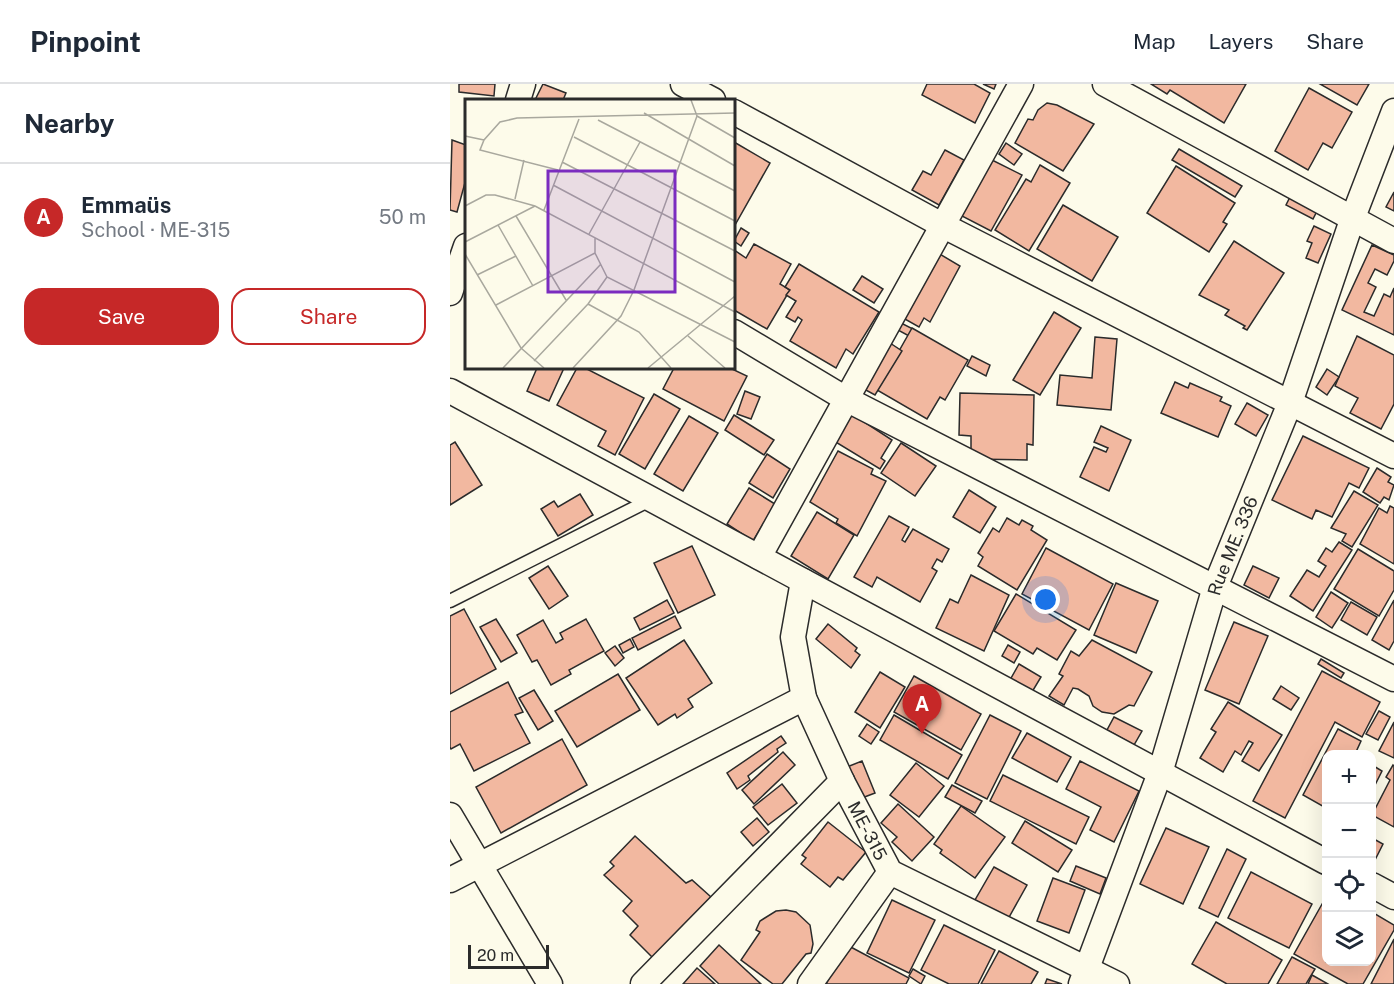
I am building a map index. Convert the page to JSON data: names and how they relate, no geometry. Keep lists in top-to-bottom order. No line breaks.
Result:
{"streets":{"street":["Rue ME. 336","ME-315"]},"crossings":[["Rue ME. 336","ME-315"]],"scale_bar":"20 m","page":{"header":"Pinpoint","nav":["Map","Layers","Share"],"heading":"Nearby","list":[{"mark":"A","name":"Emmaüs","note":"School · ME-315","value":"50 m"}],"buttons":["Save","Share"],"pins":"A","map_buttons":["+","−"],"scale":"20 m"}}
